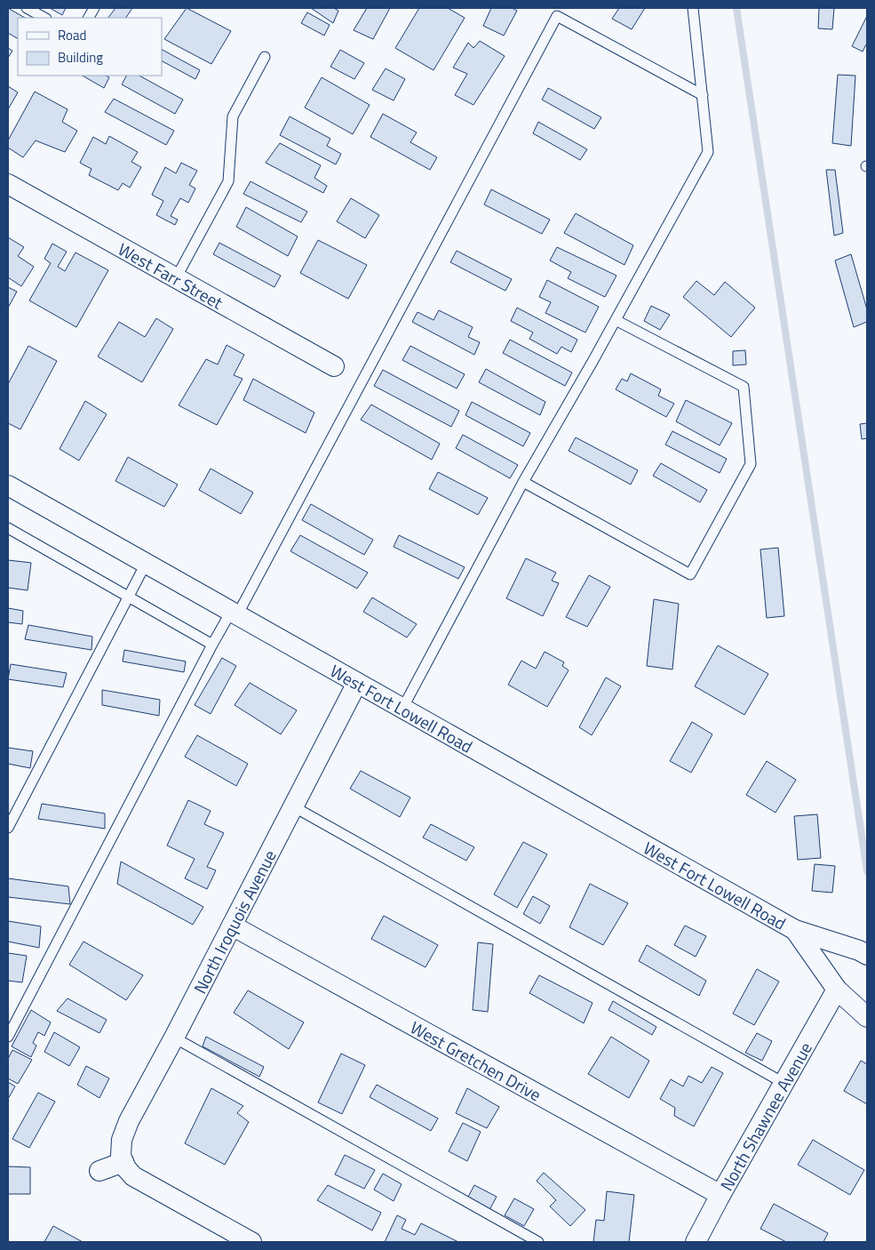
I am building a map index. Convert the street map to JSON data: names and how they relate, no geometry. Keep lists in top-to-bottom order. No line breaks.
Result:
{"streets":{"street":["West Farr Street","West Fort Lowell Road","North Iroquois Avenue","West Gretchen Drive","North Shawnee Avenue"]},"crossings":[["West Fort Lowell Road","North Iroquois Avenue"],["West Fort Lowell Road","North Shawnee Avenue"],["North Iroquois Avenue","West Gretchen Drive"],["West Gretchen Drive","North Shawnee Avenue"]],"legend":["Road","Building"]}
